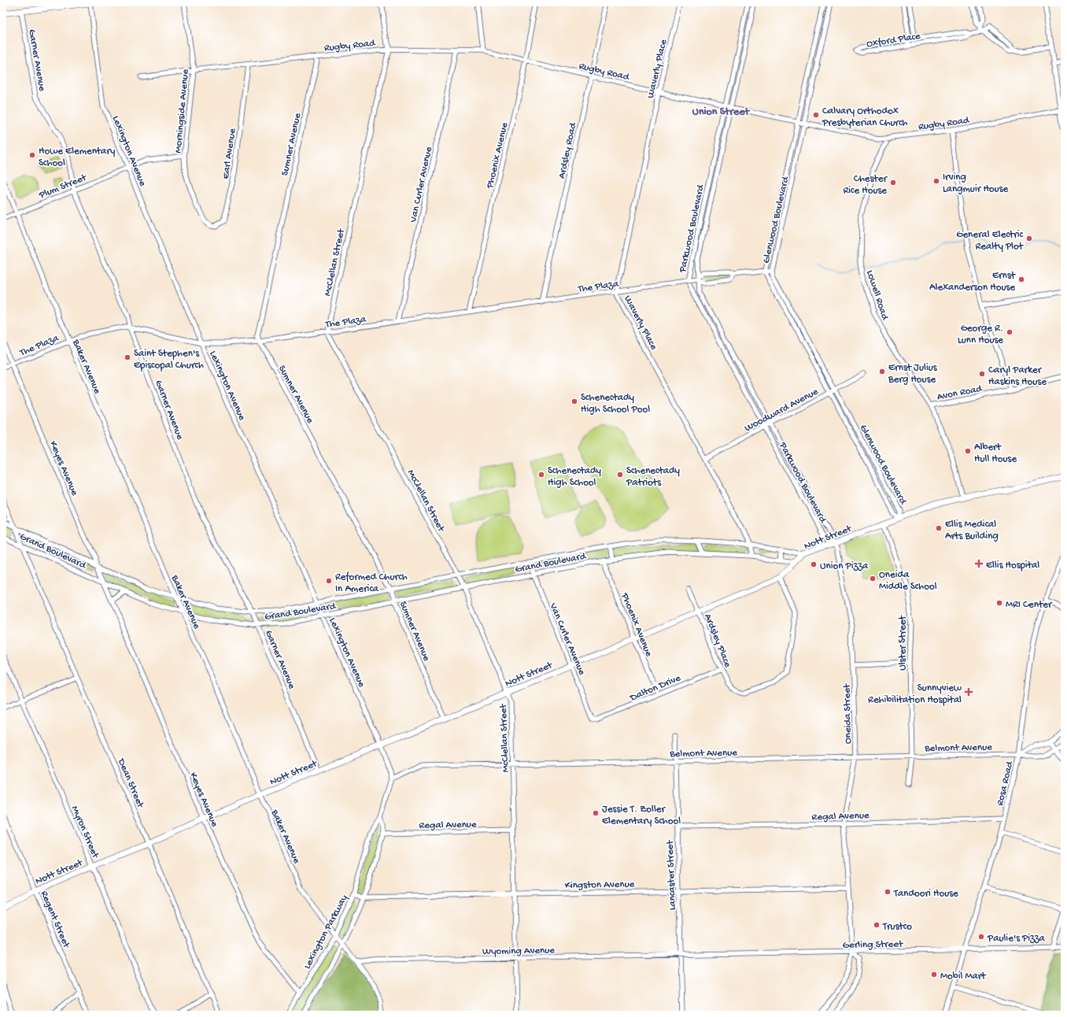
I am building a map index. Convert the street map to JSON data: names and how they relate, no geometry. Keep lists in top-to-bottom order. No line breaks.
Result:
{"streets":{"main road":["Nott Street"],"street":["Oxford Place","Rugby Road","Garner Avenue","Waverly Place","Morningside Avenue","Sumner Avenue","Lexington Avenue","Ardsley Road","Earl Avenue","Phoenix Avenue","Van Curler Avenue","Plum Street","Glenwood Boulevard","Parkwood Boulevard","McClellan Street","The Plaza","Lowell Road","Baker Avenue","Avon Road","Woodward Avenue","Keyes Avenue","Grand Boulevard","Ardsley Place","Ulster Street","Dalton Drive","Oneida Street","Belmont Avenue","Dean Street","Rosa Road","Regal Avenue","Myron Street","Lancaster Street","Kingston Avenue","Regent Street","Lexington Parkway","Gerling Street","Wyoming Avenue"]},"crossings":[["Rugby Road","Waverly Place"],["Rugby Road","Morningside Avenue"],["Rugby Road","Sumner Avenue"],["Rugby Road","Ardsley Road"],["Rugby Road","Earl Avenue"],["Rugby Road","Phoenix Avenue"],["Rugby Road","Van Curler Avenue"],["Rugby Road","Glenwood Boulevard"],["Rugby Road","Parkwood Boulevard"],["Rugby Road","McClellan Street"],["Rugby Road","Lowell Road"],["Garner Avenue","Plum Street"],["Garner Avenue","The Plaza"],["Garner Avenue","Nott Street"],["Garner Avenue","Grand Boulevard"],["Waverly Place","The Plaza"],["Waverly Place","Woodward Avenue"],["Waverly Place","Grand Boulevard"],["Morningside Avenue","Earl Avenue"],["Morningside Avenue","Plum Street"],["Sumner Avenue","The Plaza"],["Sumner Avenue","Nott Street"],["Sumner Avenue","Grand Boulevard"],["Lexington Avenue","Plum Street"],["Lexington Avenue","The Plaza"],["Lexington Avenue","Nott Street"],["Lexington Avenue","Grand Boulevard"],["Lexington Avenue","Lexington Parkway"],["Ardsley Road","The Plaza"],["Phoenix Avenue","The Plaza"],["Phoenix Avenue","Nott Street"],["Phoenix Avenue","Grand Boulevard"],["Phoenix Avenue","Dalton Drive"],["Van Curler Avenue","The Plaza"],["Van Curler Avenue","Nott Street"],["Van Curler Avenue","Grand Boulevard"],["Van Curler Avenue","Dalton Drive"],["Plum Street","Baker Avenue"],["Glenwood Boulevard","The Plaza"],["Glenwood Boulevard","Woodward Avenue"],["Glenwood Boulevard","Nott Street"],["Parkwood Boulevard","The Plaza"],["Parkwood Boulevard","Woodward Avenue"],["Parkwood Boulevard","Nott Street"],["Parkwood Boulevard","Oneida Street"],["McClellan Street","The Plaza"],["McClellan Street","Nott Street"],["McClellan Street","Grand Boulevard"],["McClellan Street","Belmont Avenue"],["McClellan Street","Regal Avenue"],["McClellan Street","Kingston Avenue"],["McClellan Street","Wyoming Avenue"],["The Plaza","Baker Avenue"],["The Plaza","Keyes Avenue"],["Lowell Road","Avon Road"],["Lowell Road","Nott Street"],["Baker Avenue","Nott Street"],["Baker Avenue","Grand Boulevard"],["Baker Avenue","Lexington Parkway"],["Baker Avenue","Wyoming Avenue"],["Keyes Avenue","Nott Street"],["Keyes Avenue","Grand Boulevard"],["Keyes Avenue","Lexington Parkway"],["Nott Street","Grand Boulevard"],["Nott Street","Ardsley Place"],["Nott Street","Ulster Street"],["Nott Street","Oneida Street"],["Nott Street","Dean Street"],["Nott Street","Myron Street"],["Nott Street","Regent Street"],["Nott Street","Lexington Parkway"],["Grand Boulevard","Dean Street"],["Ardsley Place","Dalton Drive"],["Ulster Street","Belmont Avenue"],["Oneida Street","Belmont Avenue"],["Oneida Street","Regal Avenue"],["Oneida Street","Kingston Avenue"],["Oneida Street","Gerling Street"],["Belmont Avenue","Rosa Road"],["Belmont Avenue","Lancaster Street"],["Belmont Avenue","Lexington Parkway"],["Rosa Road","Regal Avenue"],["Rosa Road","Gerling Street"],["Regal Avenue","Lancaster Street"],["Regal Avenue","Lexington Parkway"],["Lancaster Street","Kingston Avenue"],["Lancaster Street","Gerling Street"],["Lancaster Street","Wyoming Avenue"],["Kingston Avenue","Lexington Parkway"],["Gerling Street","Wyoming Avenue"]],"districts":["Union Street"],"places":{"other":["Calvary Orthodox Presbyterian Church","Howe Elementary School","Irving Langmuir House","Chester Rice House","General Electric Realty Plot","Ernst Alexanderson House","George R. Lunn House","Saint Stephen's Episcopal Church","Ernst Julius Berg House","Caryl Parker Haskins House","Schenectady High School Pool","Albert Hull House","Schenectady High School","Schenectady Patriots","Ellis Medical Arts Building","Union Pizza","Oneida Middle School","Reformed Church In America","MRI Center","Jessie T. Zoller Elementary School","Tandoori House","Trustco","Paulie's Pizza","Mobil Mart"],"health":["Ellis Hospital","Sunnyview Rehibilitation Hospital"]}}
